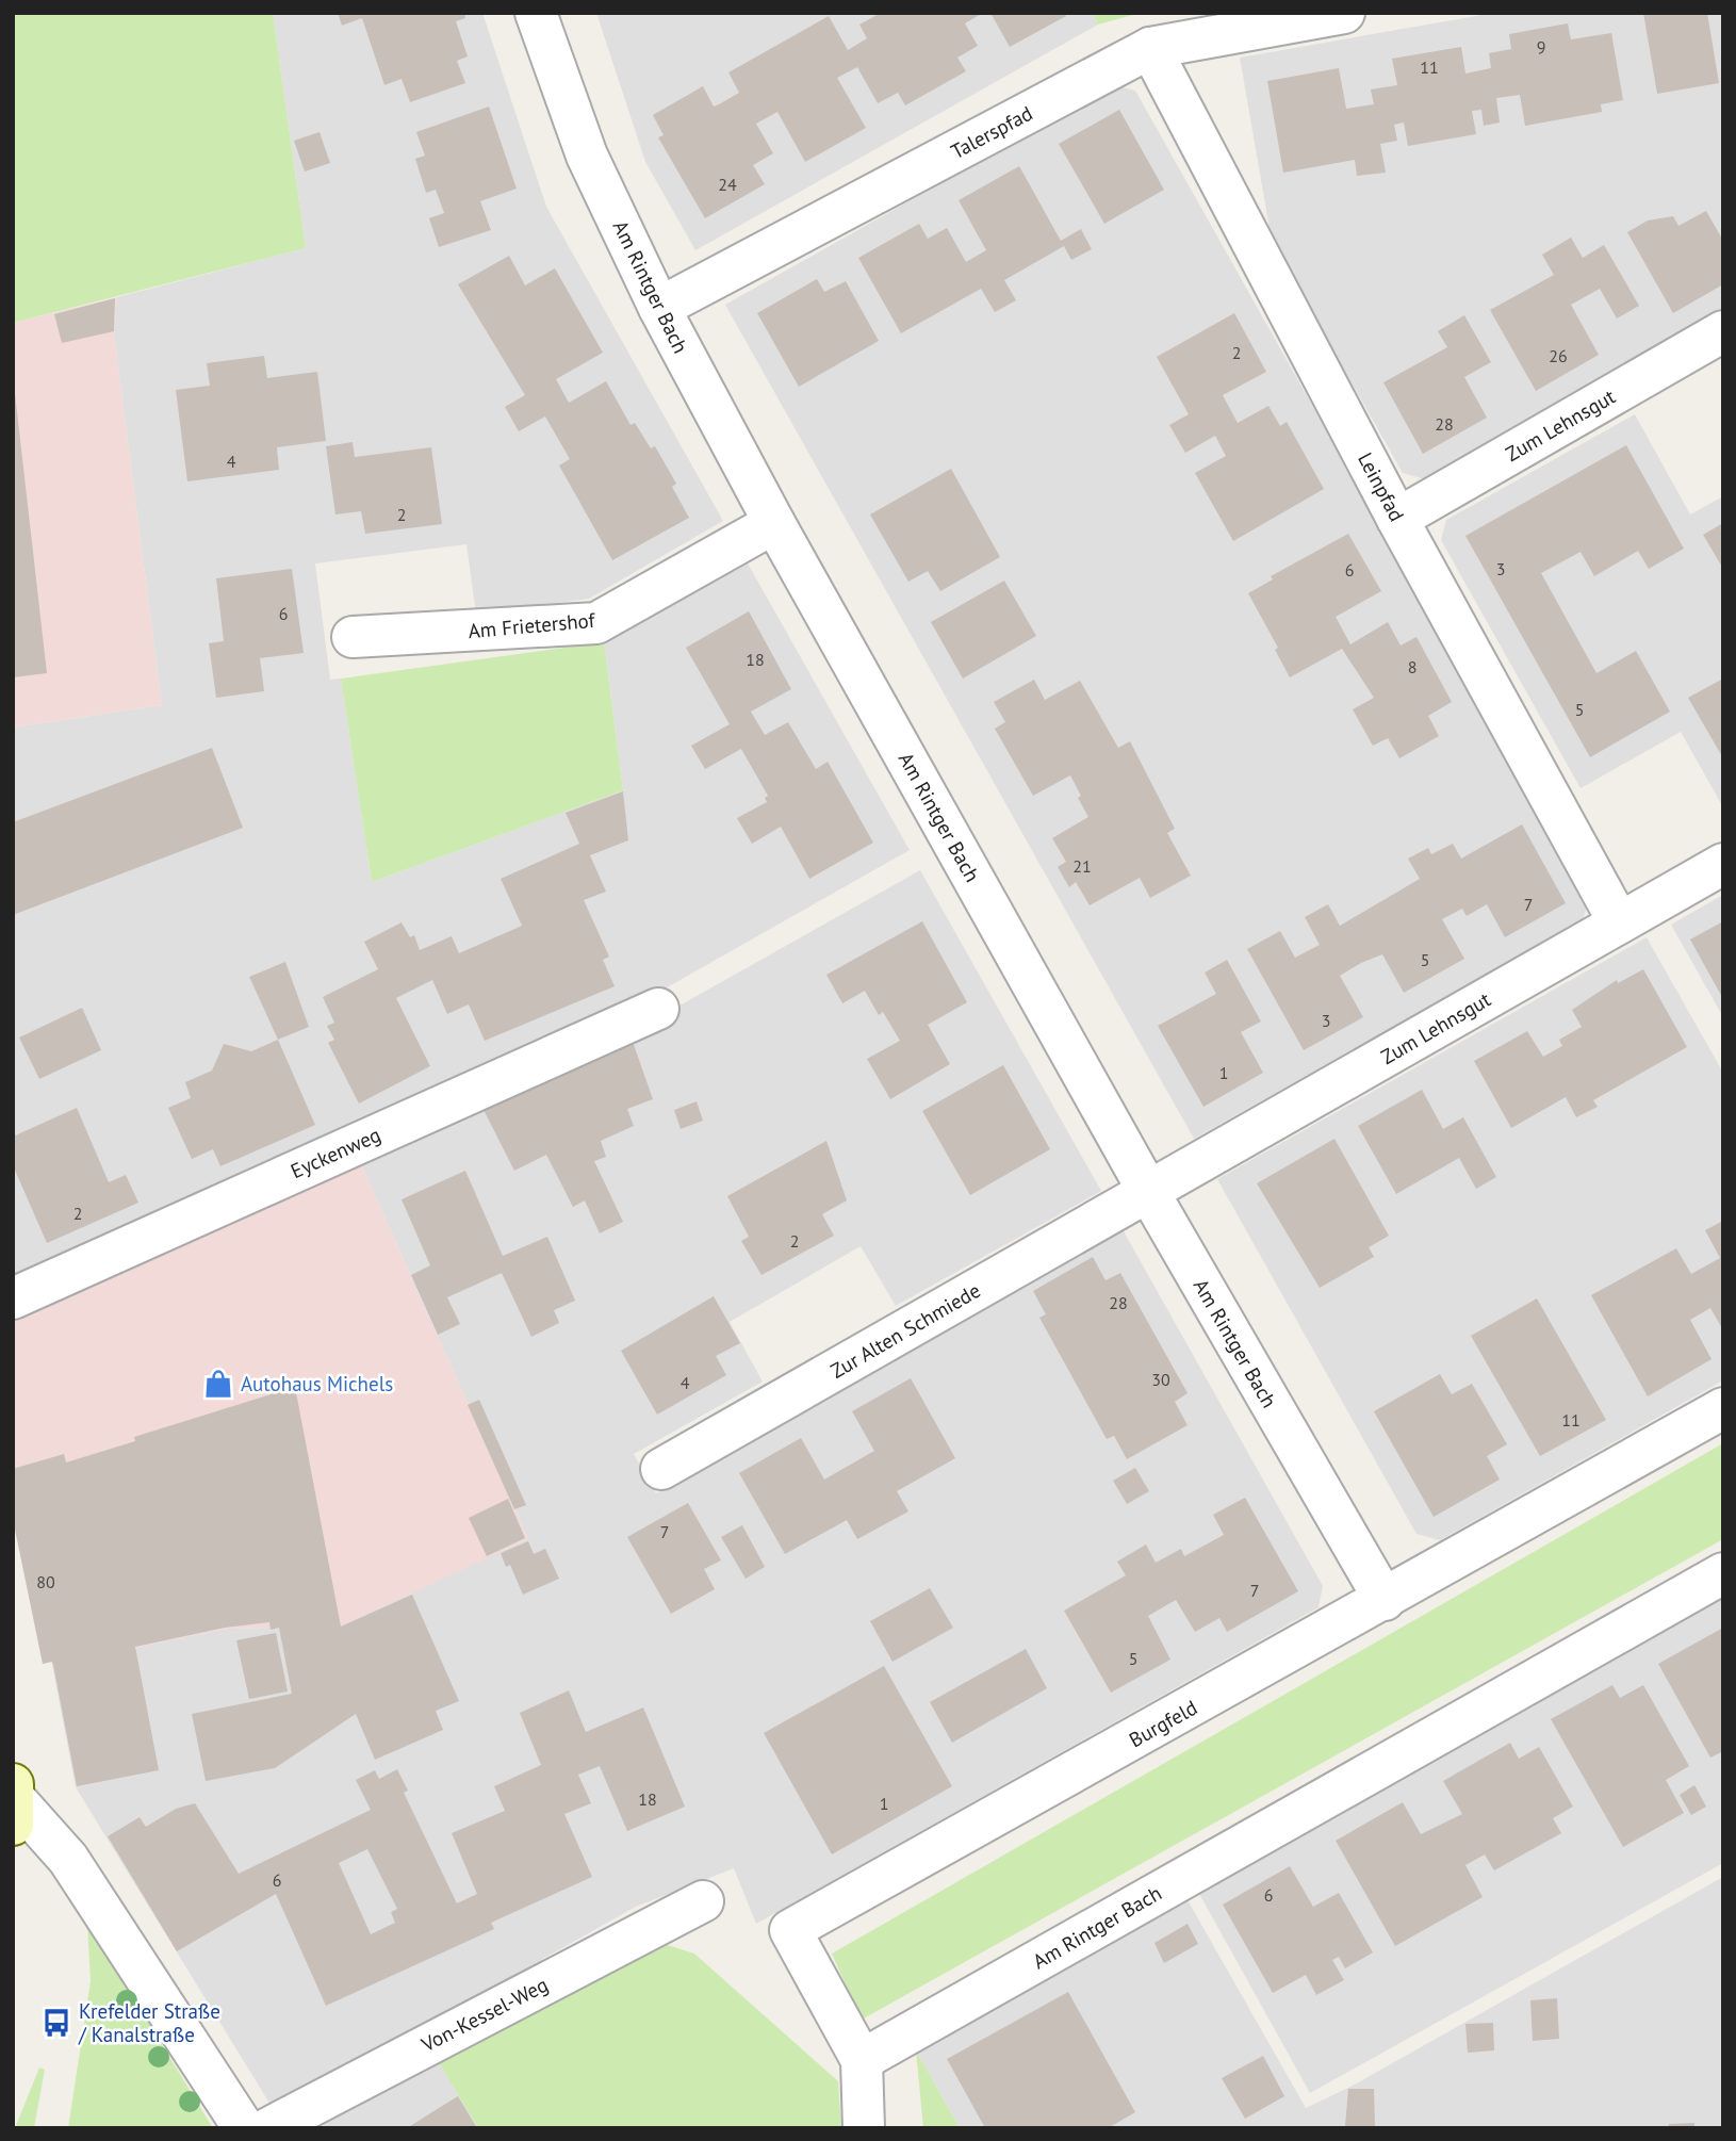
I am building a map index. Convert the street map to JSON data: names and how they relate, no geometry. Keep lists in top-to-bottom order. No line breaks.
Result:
{"streets":{"street":["Talerspfad","Am Rintger Bach","Zum Lehnsgut","Leinpfad","Am Frietershof","Eyckenweg","Zur Alten Schmiede","Burgfeld","Von-Kessel-Weg"]},"crossings":[["Talerspfad","Am Rintger Bach"],["Talerspfad","Leinpfad"],["Am Rintger Bach","Zum Lehnsgut"],["Am Rintger Bach","Am Frietershof"],["Am Rintger Bach","Zur Alten Schmiede"],["Am Rintger Bach","Burgfeld"],["Zum Lehnsgut","Leinpfad"],["Zum Lehnsgut","Zur Alten Schmiede"]],"places":{"shop":["Autohaus Michels"],"bus stop":["Krefelder Straße / Kanalstraße"]},"house_numbers":["9","11","24","2","26","28","4","2","3","6","6","18","8","5","21","7","5","3","1","2","2","28","30","4","11","7","80","7","5","18","1","6","6"]}
